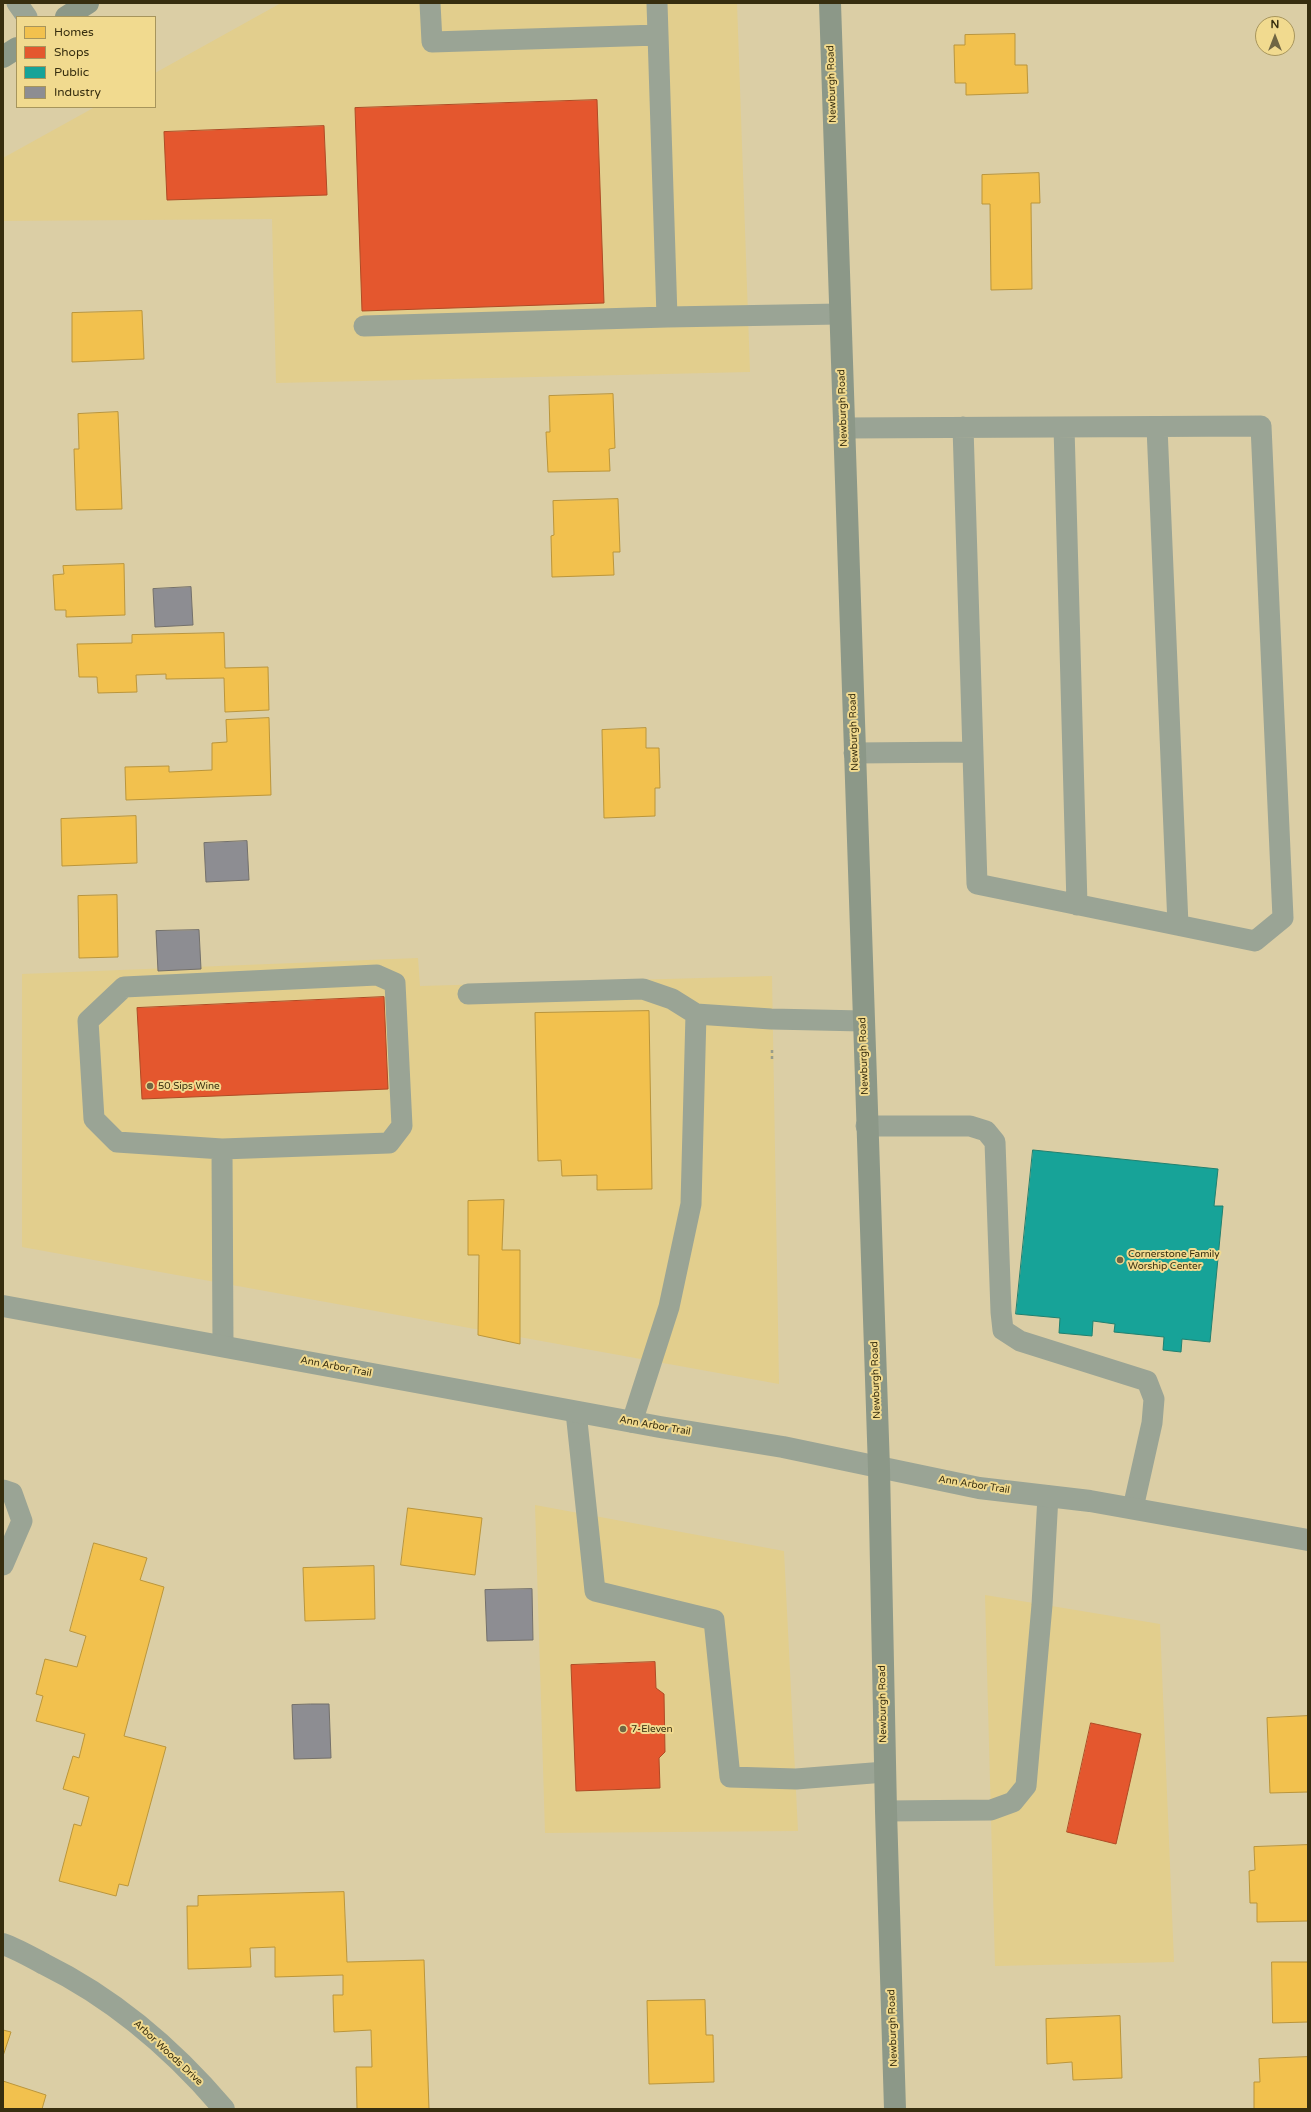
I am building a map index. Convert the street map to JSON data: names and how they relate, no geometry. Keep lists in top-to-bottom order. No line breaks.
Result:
{"streets":{"main road":["Newburgh Road"],"street":["Ann Arbor Trail","Arbor Woods Drive"]},"crossings":[["Newburgh Road","Ann Arbor Trail"]],"places":["50 Sips Wine","Cornerstone Family Worship Center","7-Eleven"],"legend":["Homes","Shops","Public","Industry"],"north":"top"}
